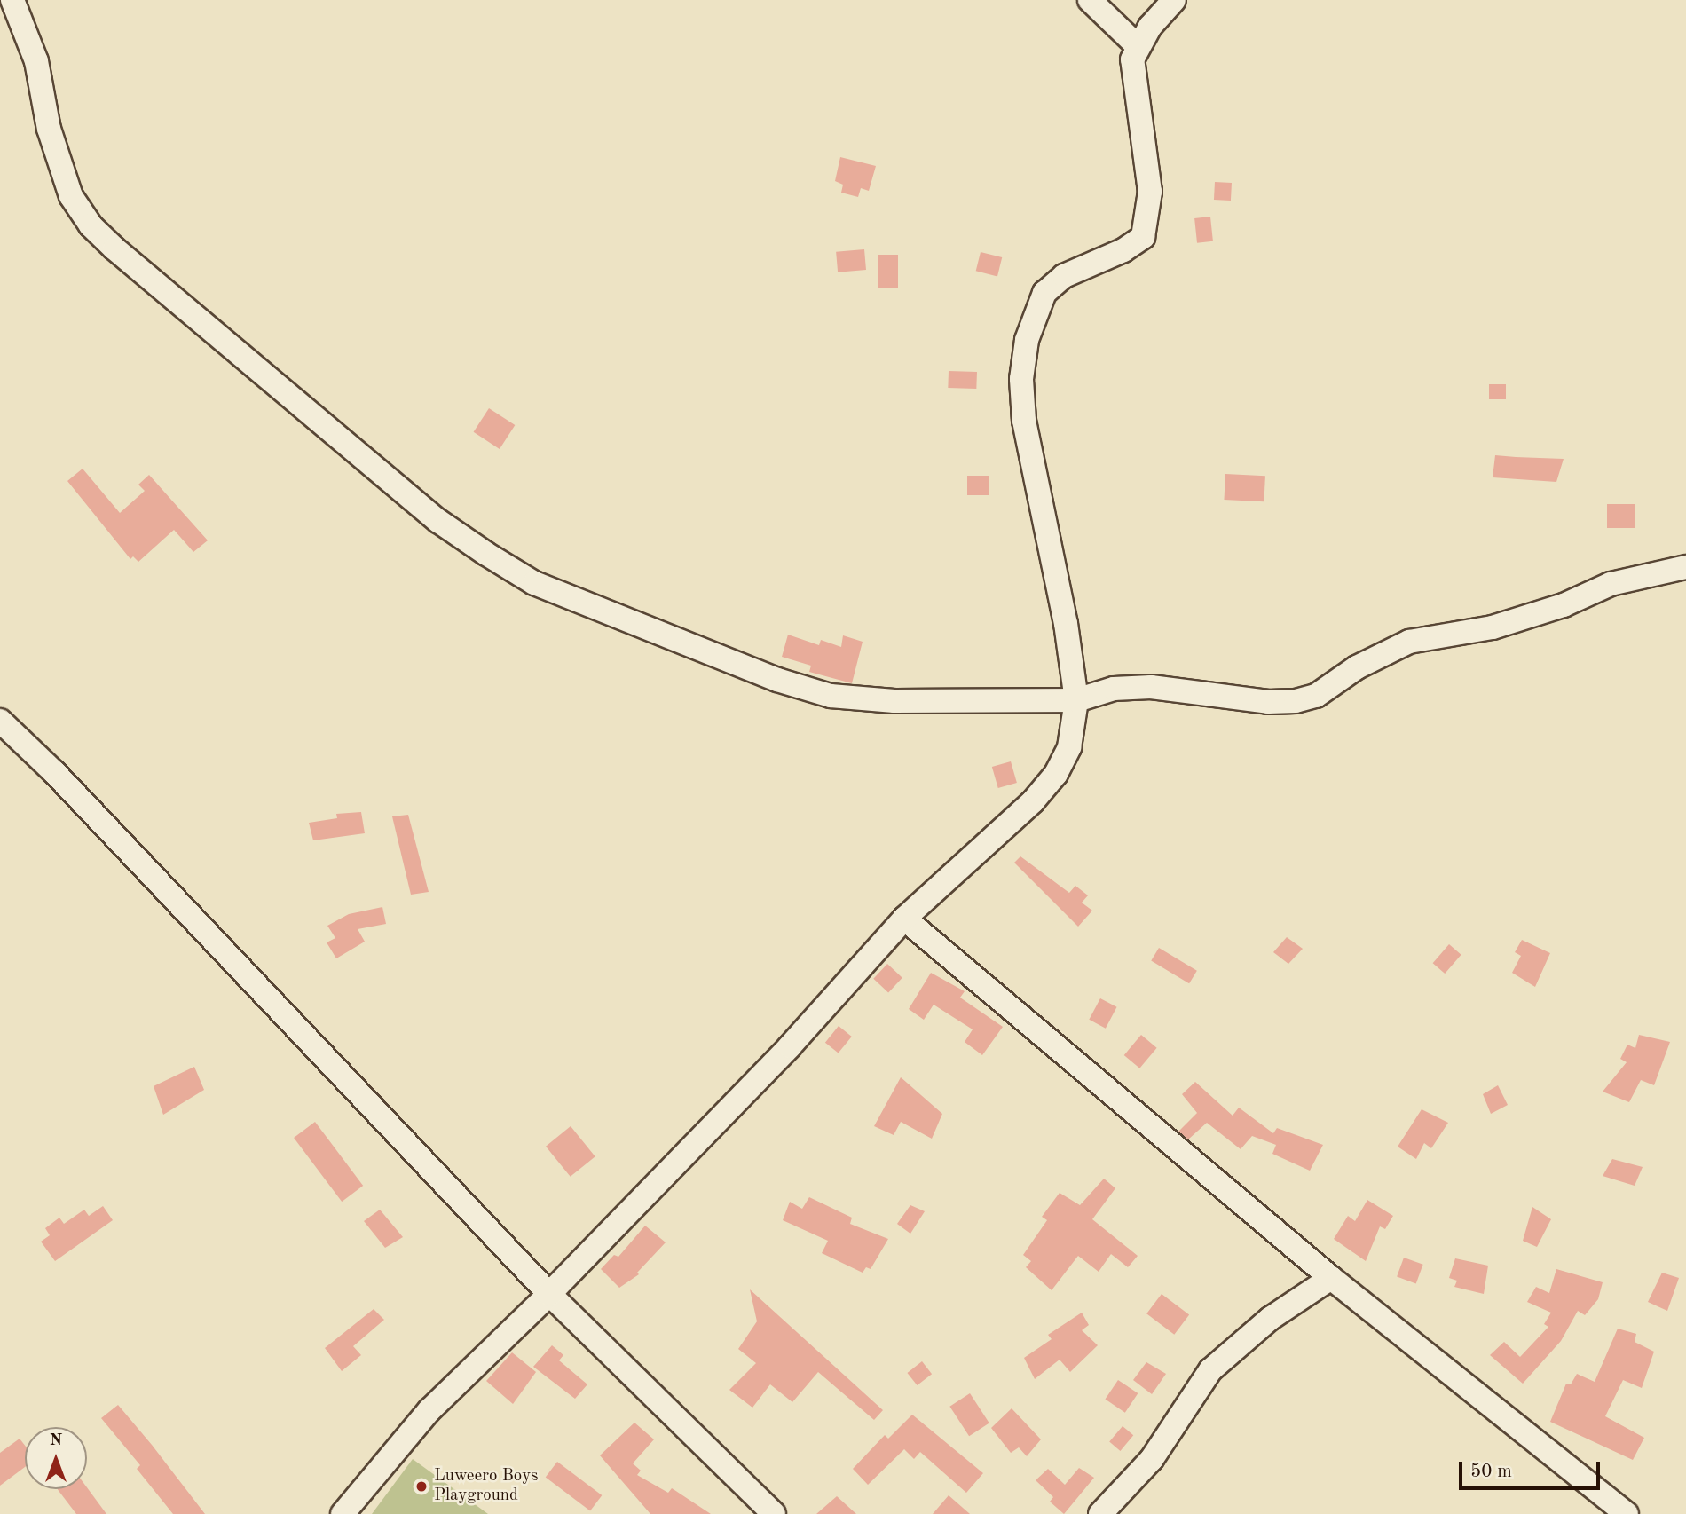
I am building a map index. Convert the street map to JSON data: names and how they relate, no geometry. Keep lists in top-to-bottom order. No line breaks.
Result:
{"places":["Luweero Boys Playground"],"scale_bar":"50 m","north":"top"}
